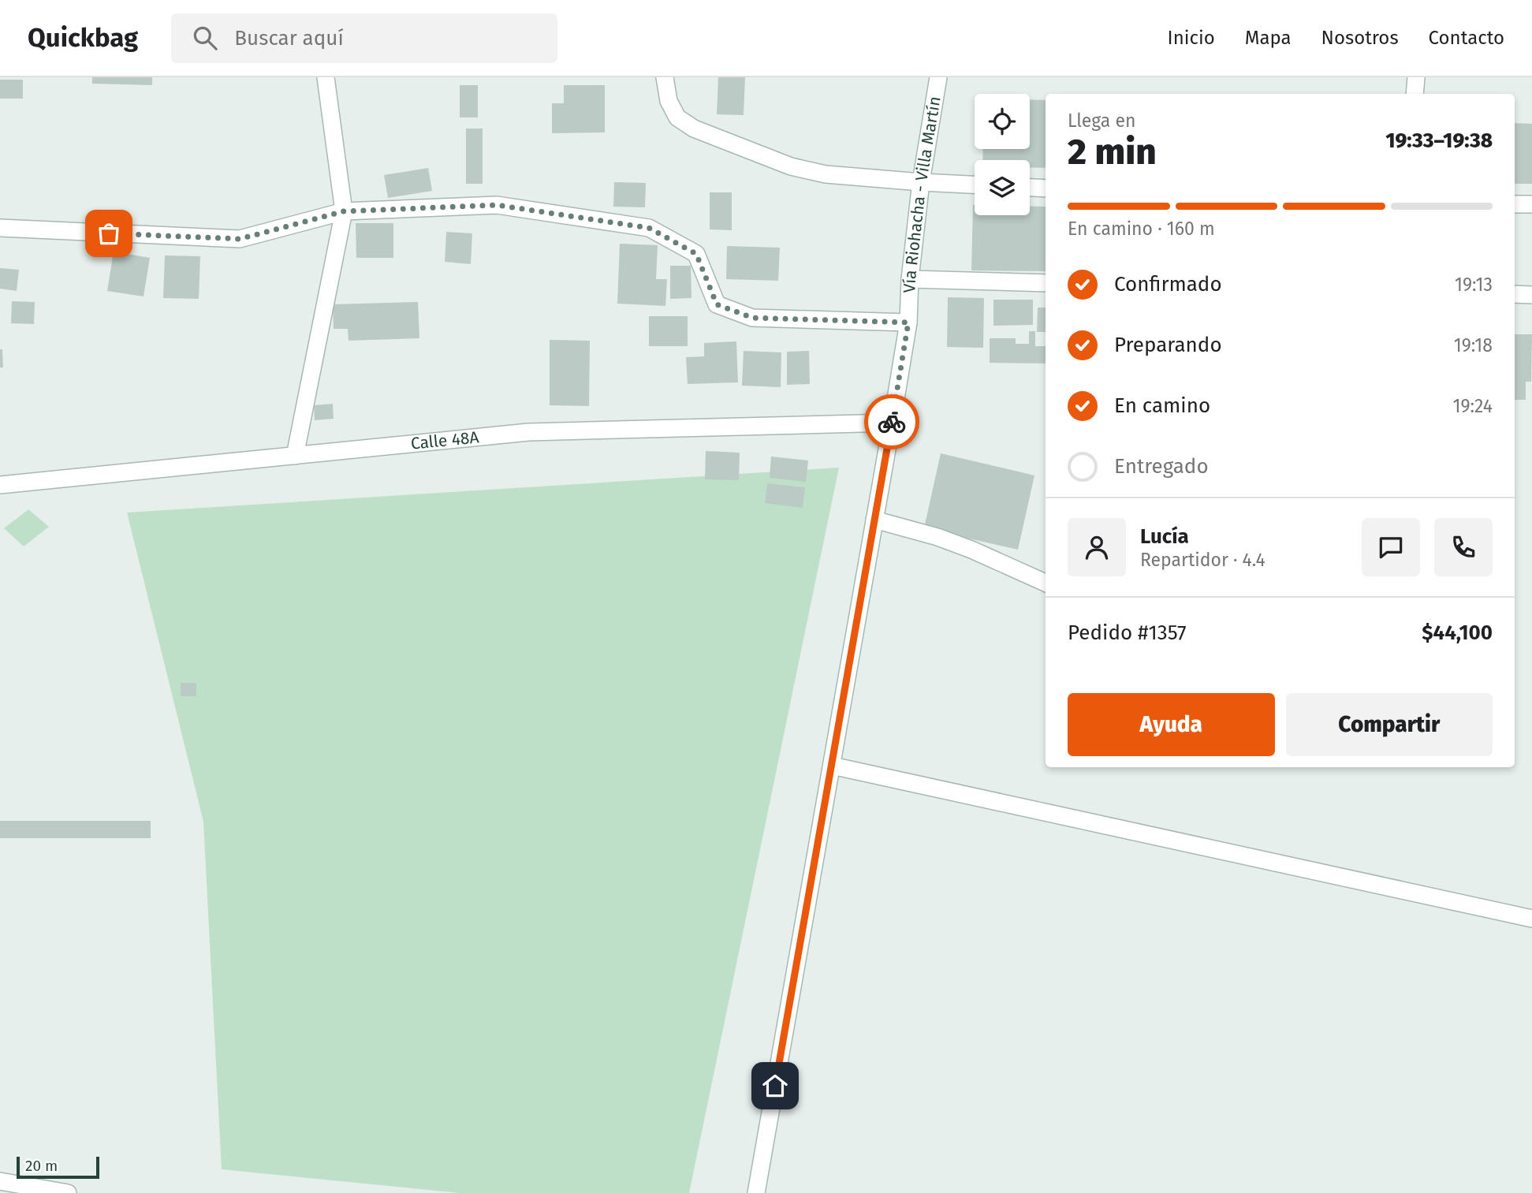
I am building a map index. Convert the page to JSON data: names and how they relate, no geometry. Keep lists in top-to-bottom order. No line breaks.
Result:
{"streets":{"street":["Vía Riohacha - Villa Martín","Calle 48A"]},"crossings":[["Vía Riohacha - Villa Martín","Calle 48A"]],"scale_bar":"20 m","page":{"header":"Quickbag","search":"Buscar aquí","nav":["Inicio","Mapa","Nosotros","Contacto"],"heading":["2 min","Llega en","19:33–19:38"],"panel":["Lucía","Repartidor · 4.4","Pedido #1357","$44,100"],"bar":"En camino · 160 m","list":[["Confirmado","19:13"],["Preparando","19:18"],["En camino","19:24"],"Entregado"],"buttons":["Ayuda","Compartir"],"scale":"20 m"}}
